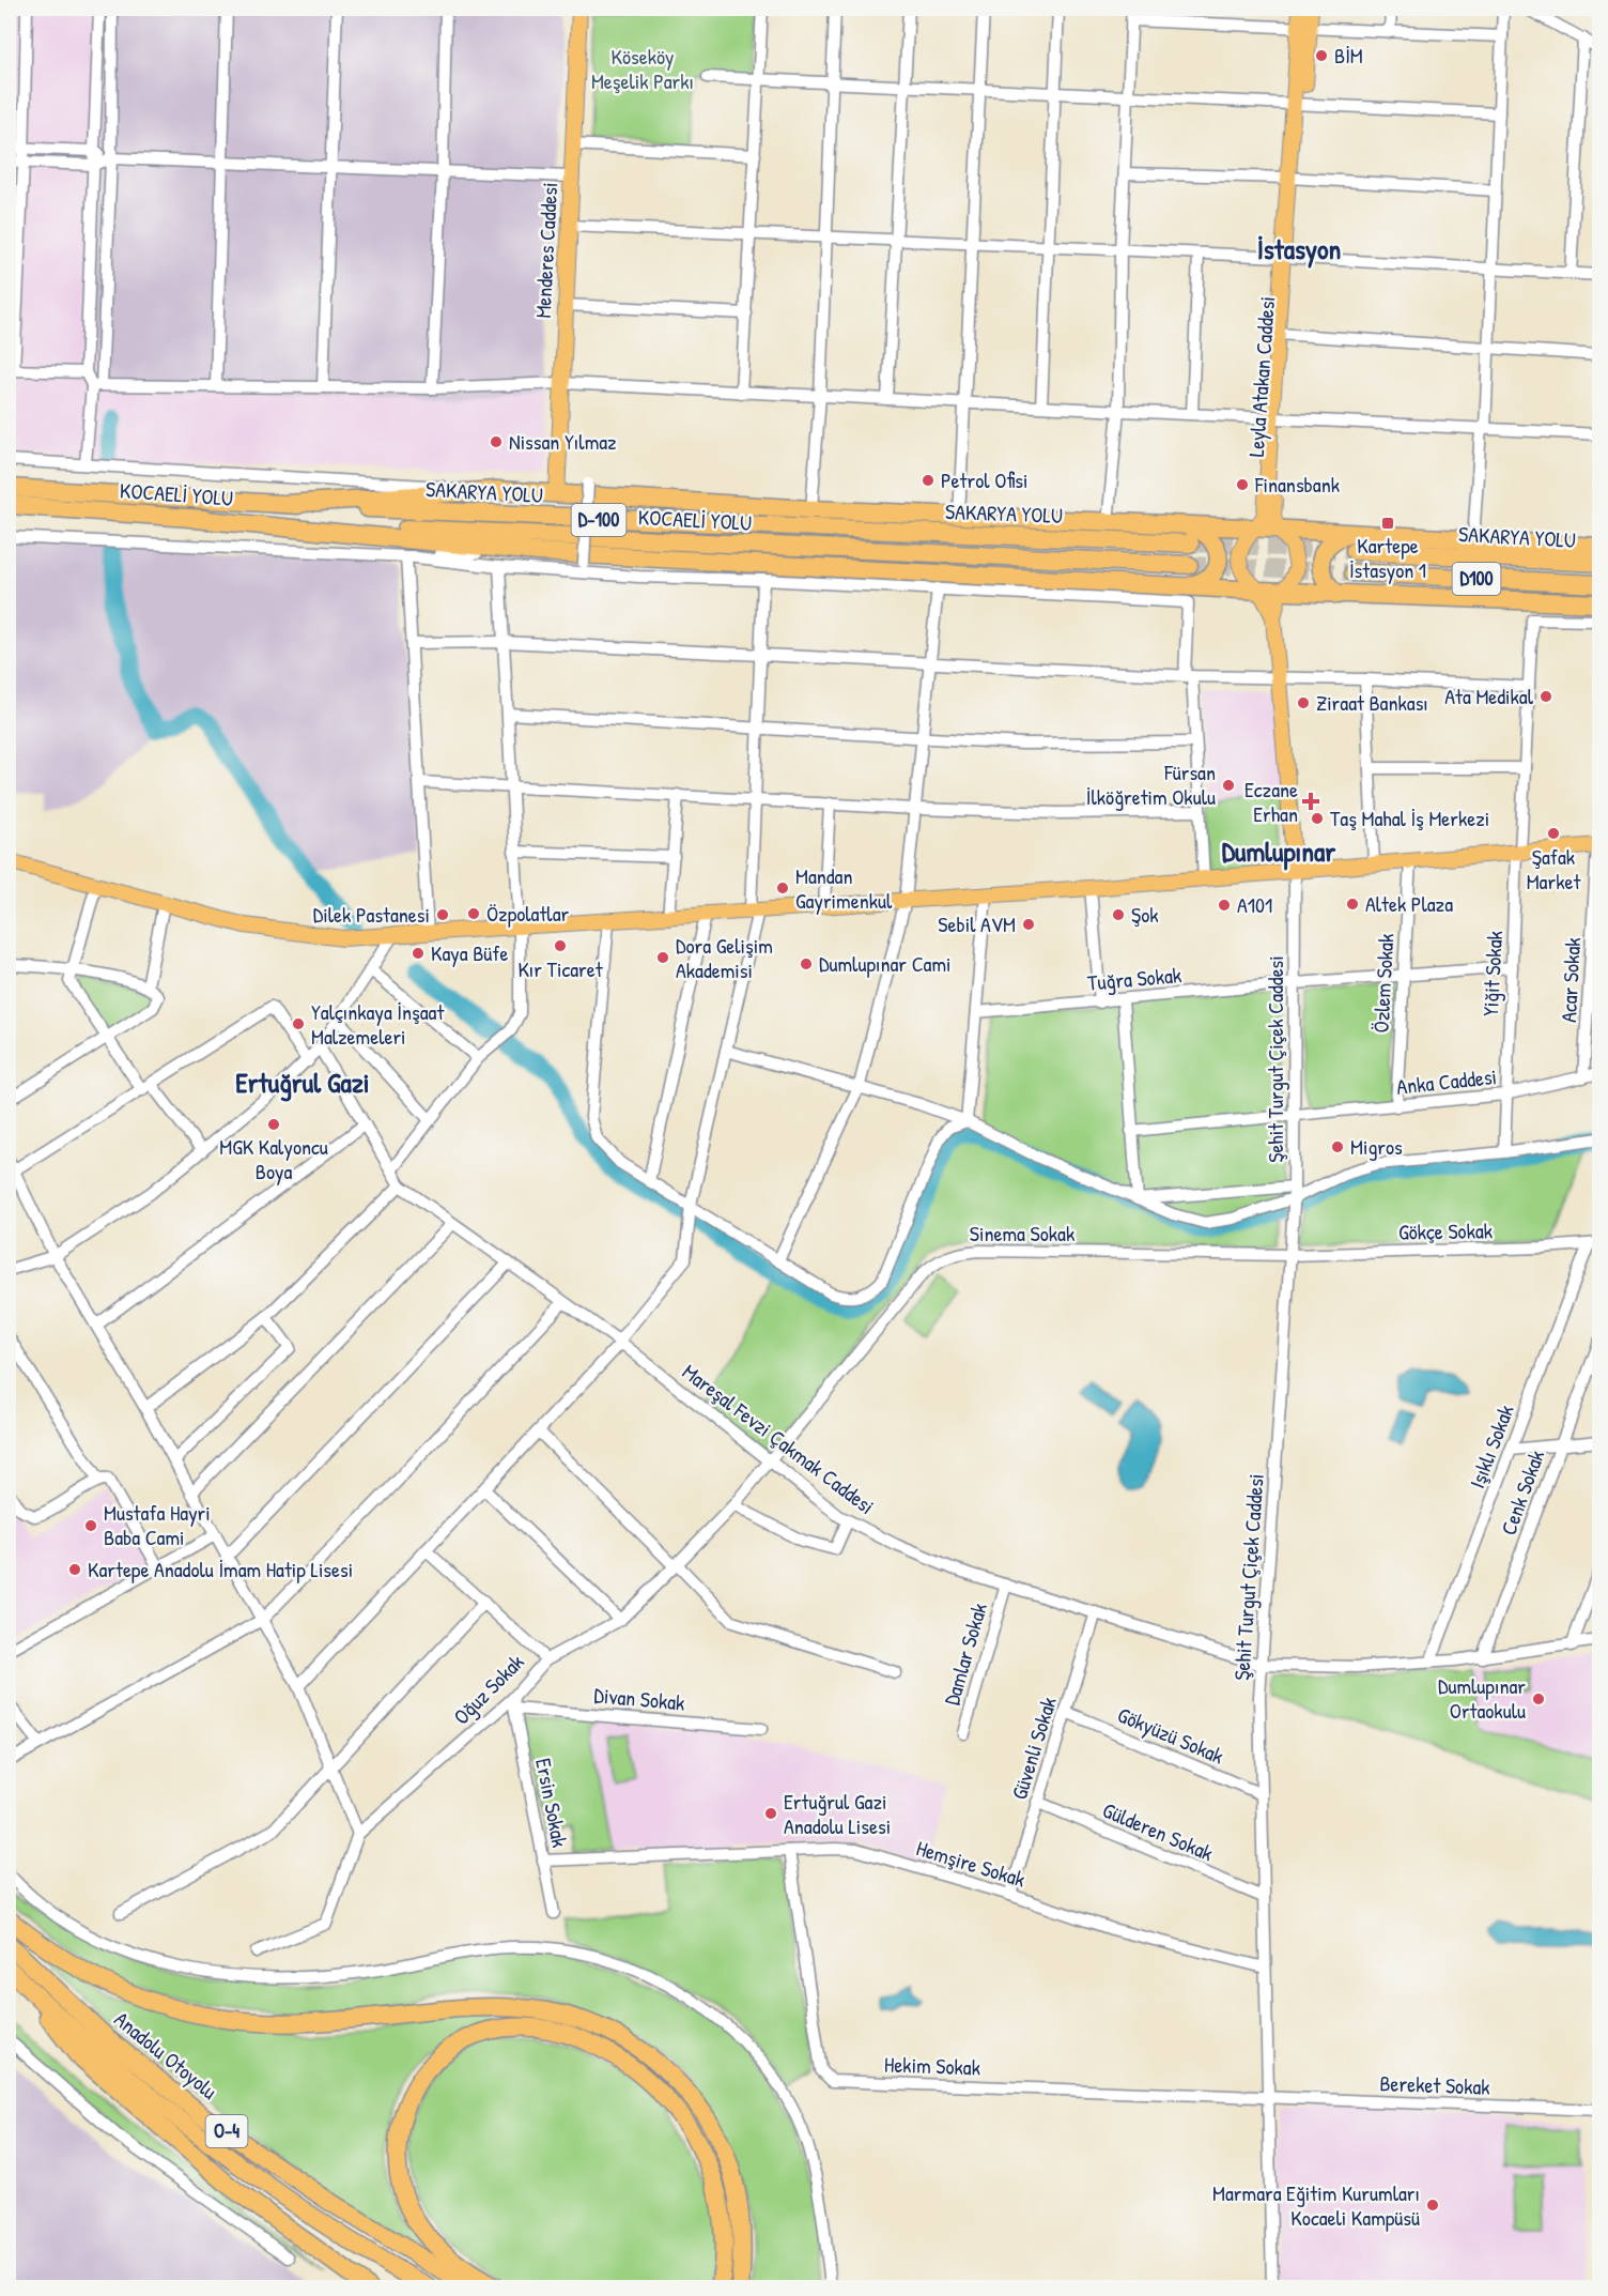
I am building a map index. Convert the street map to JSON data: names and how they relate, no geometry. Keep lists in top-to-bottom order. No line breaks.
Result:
{"streets":{"highway":["SAKARYA YOLU","KOCAELİ YOLU","D-100","D100","Anadolu Otoyolu","O-4"],"main road":["Menderes Caddesi","Leyla Atakan Caddesi"],"street":["Yiğit Sokak","Tuğra Sokak","Acar Sokak","Özlem Sokak","Şehit Turgut Çiçek Caddesi","Anka Caddesi","Gökçe Sokak","Sinema Sokak","Mareşal Fevzi Çakmak Caddesi","Işıklı Sokak","Cenk Sokak","Damlar Sokak","Oğuz Sokak","Divan Sokak","Gökyüzü Sokak","Güvenli Sokak","Ersin Sokak","Gülderen Sokak","Hemşire Sokak","Hekim Sokak","Bereket Sokak"]},"crossings":[["Yiğit Sokak","Tuğra Sokak"],["Yiğit Sokak","Anka Caddesi"],["Tuğra Sokak","Özlem Sokak"],["Tuğra Sokak","Şehit Turgut Çiçek Caddesi"],["Acar Sokak","Anka Caddesi"],["Özlem Sokak","Anka Caddesi"],["Şehit Turgut Çiçek Caddesi","Anka Caddesi"],["Şehit Turgut Çiçek Caddesi","Gökçe Sokak"],["Şehit Turgut Çiçek Caddesi","Sinema Sokak"],["Şehit Turgut Çiçek Caddesi","Mareşal Fevzi Çakmak Caddesi"],["Şehit Turgut Çiçek Caddesi","Gökyüzü Sokak"],["Şehit Turgut Çiçek Caddesi","Gülderen Sokak"],["Şehit Turgut Çiçek Caddesi","Hemşire Sokak"],["Şehit Turgut Çiçek Caddesi","Hekim Sokak"],["Şehit Turgut Çiçek Caddesi","Bereket Sokak"],["Gökçe Sokak","Sinema Sokak"],["Gökçe Sokak","Işıklı Sokak"],["Sinema Sokak","Mareşal Fevzi Çakmak Caddesi"],["Sinema Sokak","Oğuz Sokak"],["Mareşal Fevzi Çakmak Caddesi","Işıklı Sokak"],["Mareşal Fevzi Çakmak Caddesi","Cenk Sokak"],["Mareşal Fevzi Çakmak Caddesi","Damlar Sokak"],["Mareşal Fevzi Çakmak Caddesi","Oğuz Sokak"],["Mareşal Fevzi Çakmak Caddesi","Güvenli Sokak"],["Oğuz Sokak","Divan Sokak"],["Oğuz Sokak","Ersin Sokak"],["Divan Sokak","Ersin Sokak"],["Gökyüzü Sokak","Güvenli Sokak"],["Güvenli Sokak","Gülderen Sokak"],["Güvenli Sokak","Hemşire Sokak"],["Ersin Sokak","Hemşire Sokak"],["Hemşire Sokak","Hekim Sokak"],["Hekim Sokak","Bereket Sokak"]],"districts":["İstasyon","Dumlupınar","Ertuğrul Gazi"],"parks":["Köseköy Meşelik Parkı"],"places":{"other":["BİM","Nissan Yılmaz","Petrol Ofisi","Finansbank","Ata Medikal","Ziraat Bankası","Fürsan İlköğretim Okulu","Taş Mahal İş Merkezi","Şafak Market","Mandan Gayrimenkul","Altek Plaza","A101","Özpolatlar","Dilek Pastanesi","Şok","Sebil AVM","Kır Ticaret","Kaya Büfe","Dora Gelişim Akademisi","Dumlupınar Cami","Yalçınkaya İnşaat Malzemeleri","MGK Kalyoncu Boya","Migros","Mustafa Hayri Baba Cami","Kartepe Anadolu İmam Hatip Lisesi","Dumlupınar Ortaokulu","Ertuğrul Gazi Anadolu Lisesi","Marmara Eğitim Kurumları Kocaeli Kampüsü"],"transit":["Kartepe İstasyon 1"],"health":["Eczane Erhan"]}}
